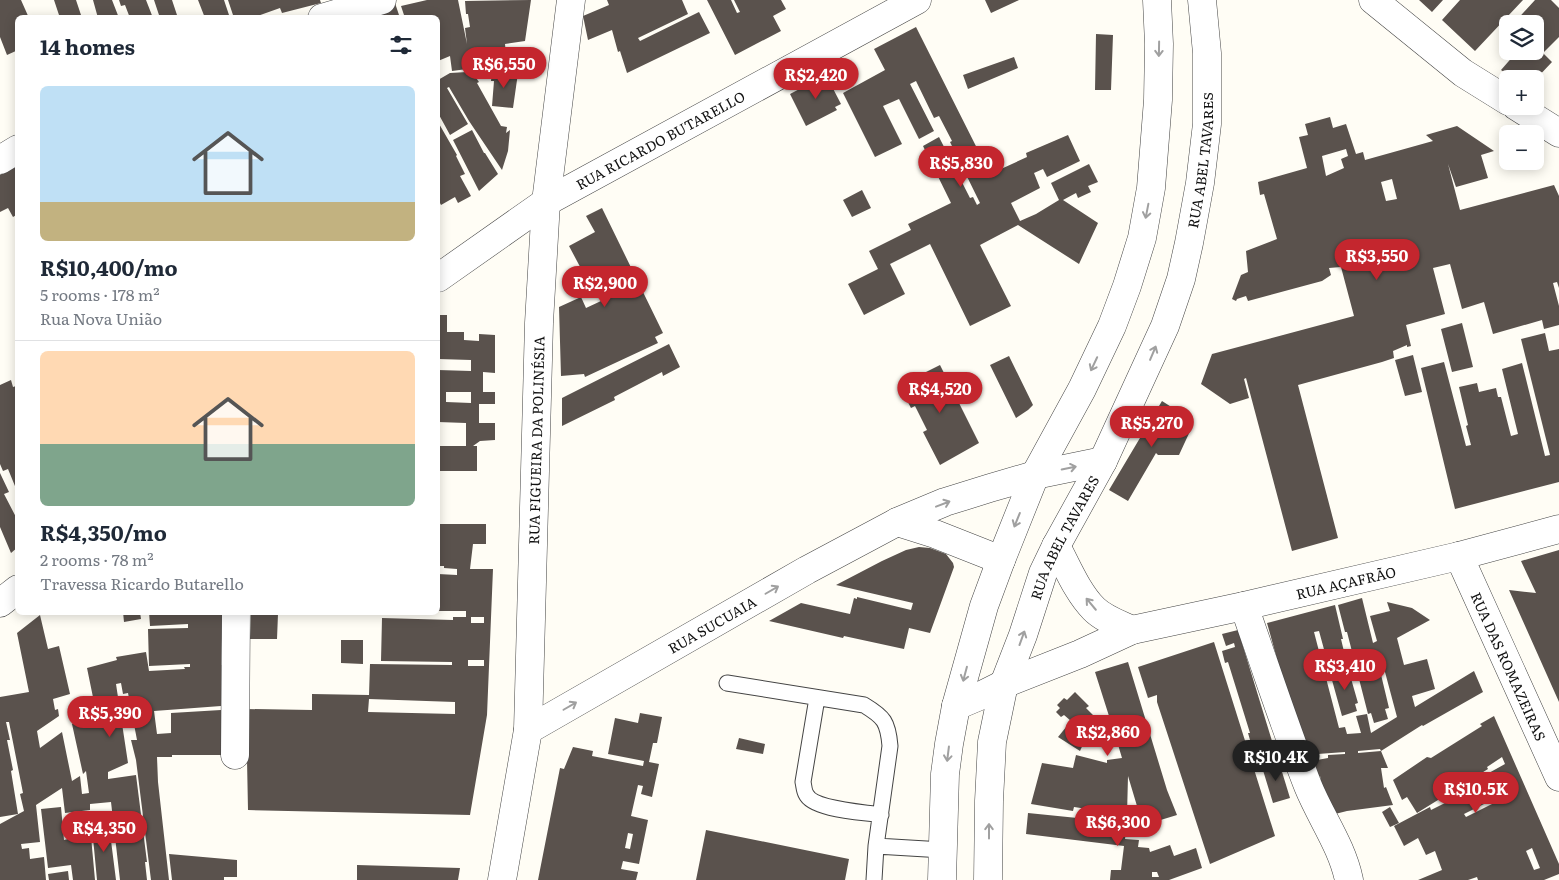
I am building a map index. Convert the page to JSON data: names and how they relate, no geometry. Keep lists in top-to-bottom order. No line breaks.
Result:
{"streets":{"street":["RUA RICARDO BUTARELLO","RUA ABEL TAVARES","RUA FIGUEIRA DA POLINÉSIA","RUA AÇAFRÃO","RUA SUCUAIA","RUA DAS ROMAZEIRAS"]},"crossings":[["RUA RICARDO BUTARELLO","RUA FIGUEIRA DA POLINÉSIA"],["RUA ABEL TAVARES","RUA AÇAFRÃO"],["RUA ABEL TAVARES","RUA SUCUAIA"],["RUA FIGUEIRA DA POLINÉSIA","RUA SUCUAIA"],["RUA AÇAFRÃO","RUA DAS ROMAZEIRAS"]],"one_way":["RUA SUCUAIA"],"page":{"map_buttons":["+","−"],"heading":"14 homes","price":["R$6,550","R$2,420","R$5,830","R$3,550","R$2,900","R$4,520","R$5,270","R$3,410","R$5,390","R$2,860","R$10.4K","R$10.5K","R$6,300","R$4,350"],"list":[{"name":"R$10,400/mo","note":"5 rooms · 178 m² · Rua Nova União"},{"name":"R$4,350/mo","note":"2 rooms · 78 m² · Travessa Ricardo Butarello"}]}}
